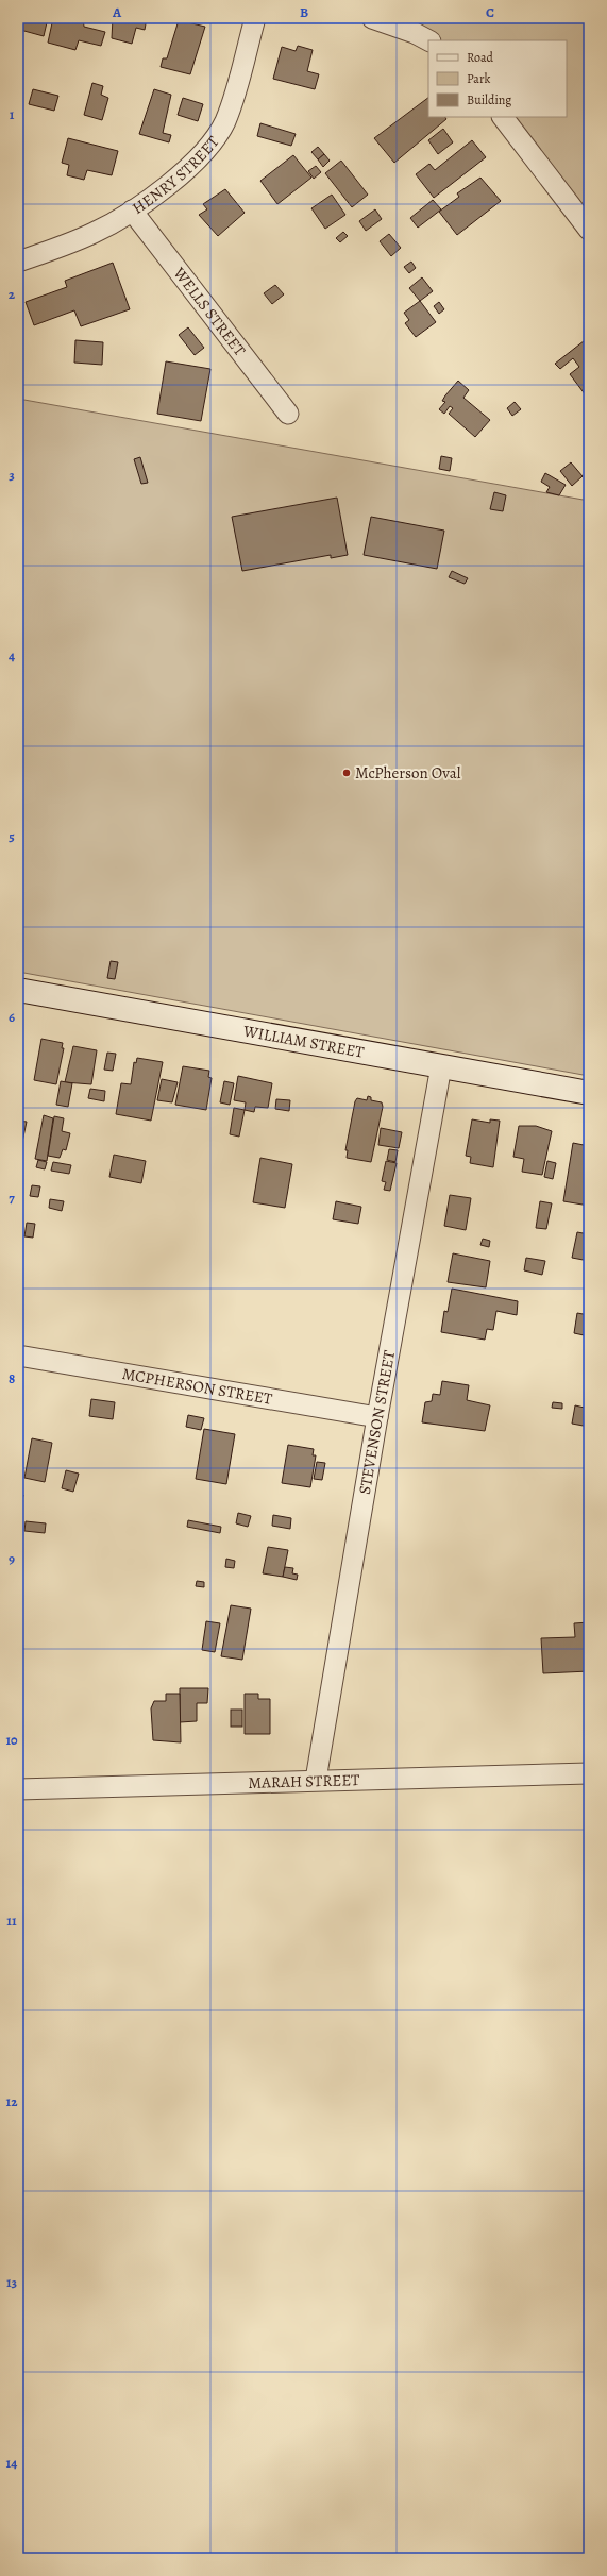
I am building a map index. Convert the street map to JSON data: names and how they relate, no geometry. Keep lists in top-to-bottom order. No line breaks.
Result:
{"streets":{"street":["HENRY STREET","WELLS STREET","WILLIAM STREET","MCPHERSON STREET","STEVENSON STREET","MARAH STREET"]},"crossings":[["HENRY STREET","WELLS STREET"],["WILLIAM STREET","STEVENSON STREET"],["MCPHERSON STREET","STEVENSON STREET"],["STEVENSON STREET","MARAH STREET"]],"places":["McPherson Oval"],"legend":["Road","Park","Building"],"grid":{"columns":["A","B","C"],"rows":["1","2","3","4","5","6","7","8","9","10","11","12","13","14"]}}
